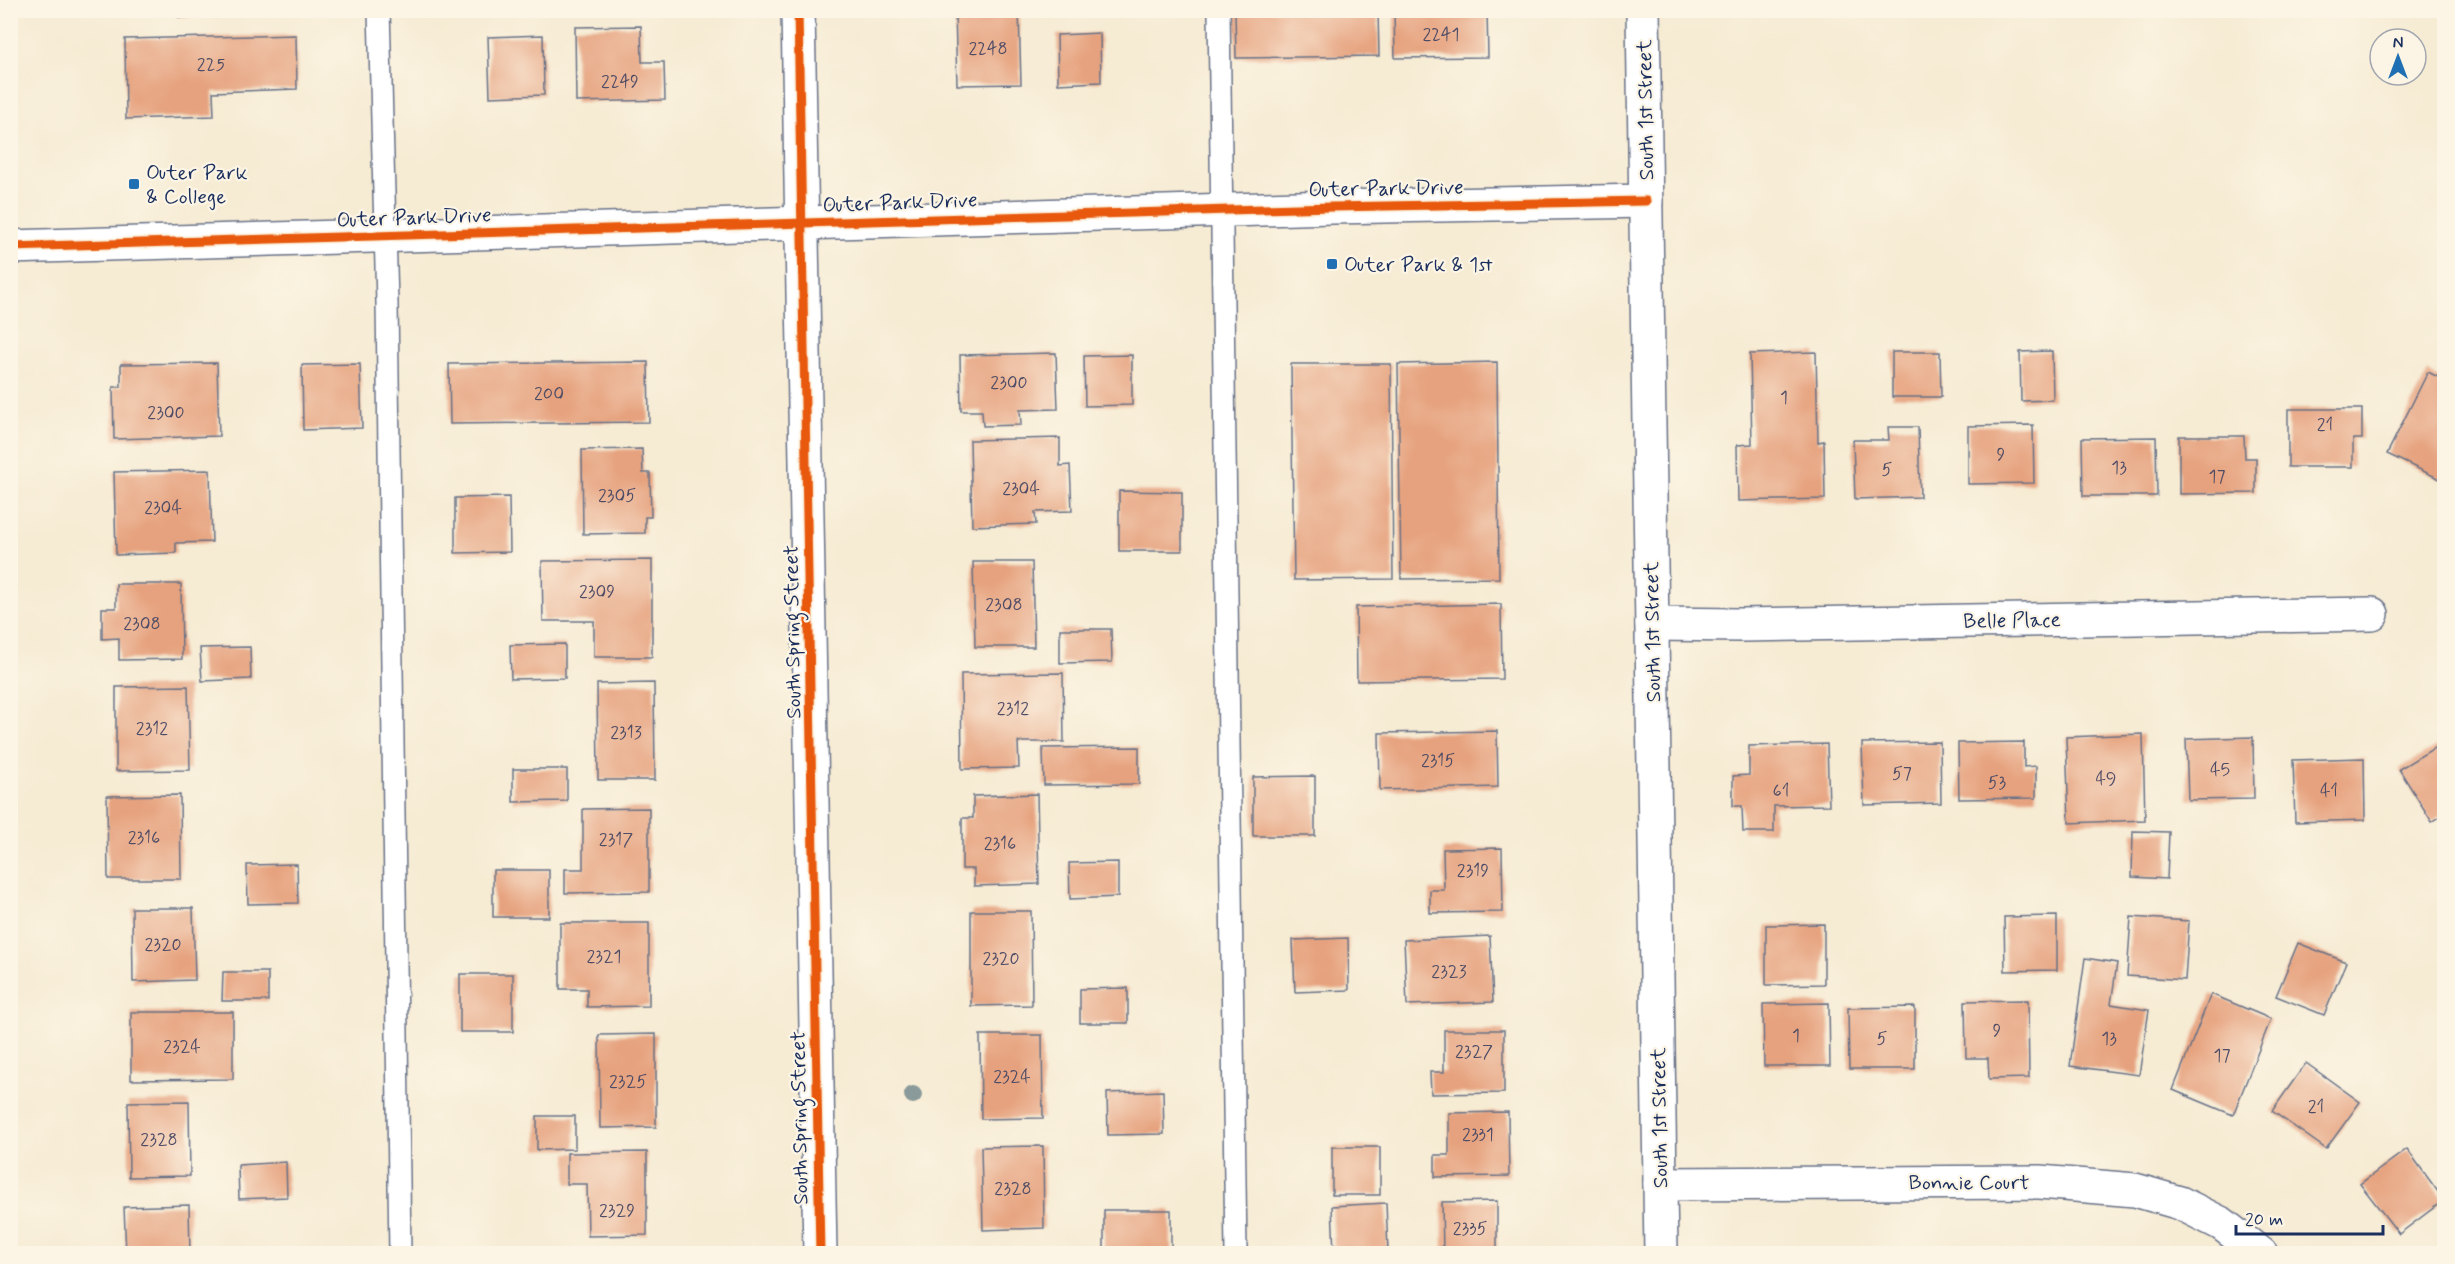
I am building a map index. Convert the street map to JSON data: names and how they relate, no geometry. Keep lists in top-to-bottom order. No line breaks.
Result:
{"streets":{"street":["South 1st Street","Outer Park Drive","Belle Place","South Spring Street","Bonnie Court"]},"crossings":[["South 1st Street","Outer Park Drive"],["South 1st Street","Belle Place"],["South 1st Street","Bonnie Court"],["Outer Park Drive","South Spring Street"]],"places":{"transit":["Outer Park & College","Outer Park & 1st"]},"house_numbers":["2241","2248","225","2249","2300","200","1","2300","21","9","13","5","17","2304","2305","2304","2309","2308","2308","2312","2312","2313","2315","45","57","49","53","61","41","2316","2317","2316","2319","2320","2321","2320","2323","9","1","5","13","2324","2327","17","2324","2325","21","2331","2328","2328","2329","2335"],"scale_bar":"20 m","north":"top"}
